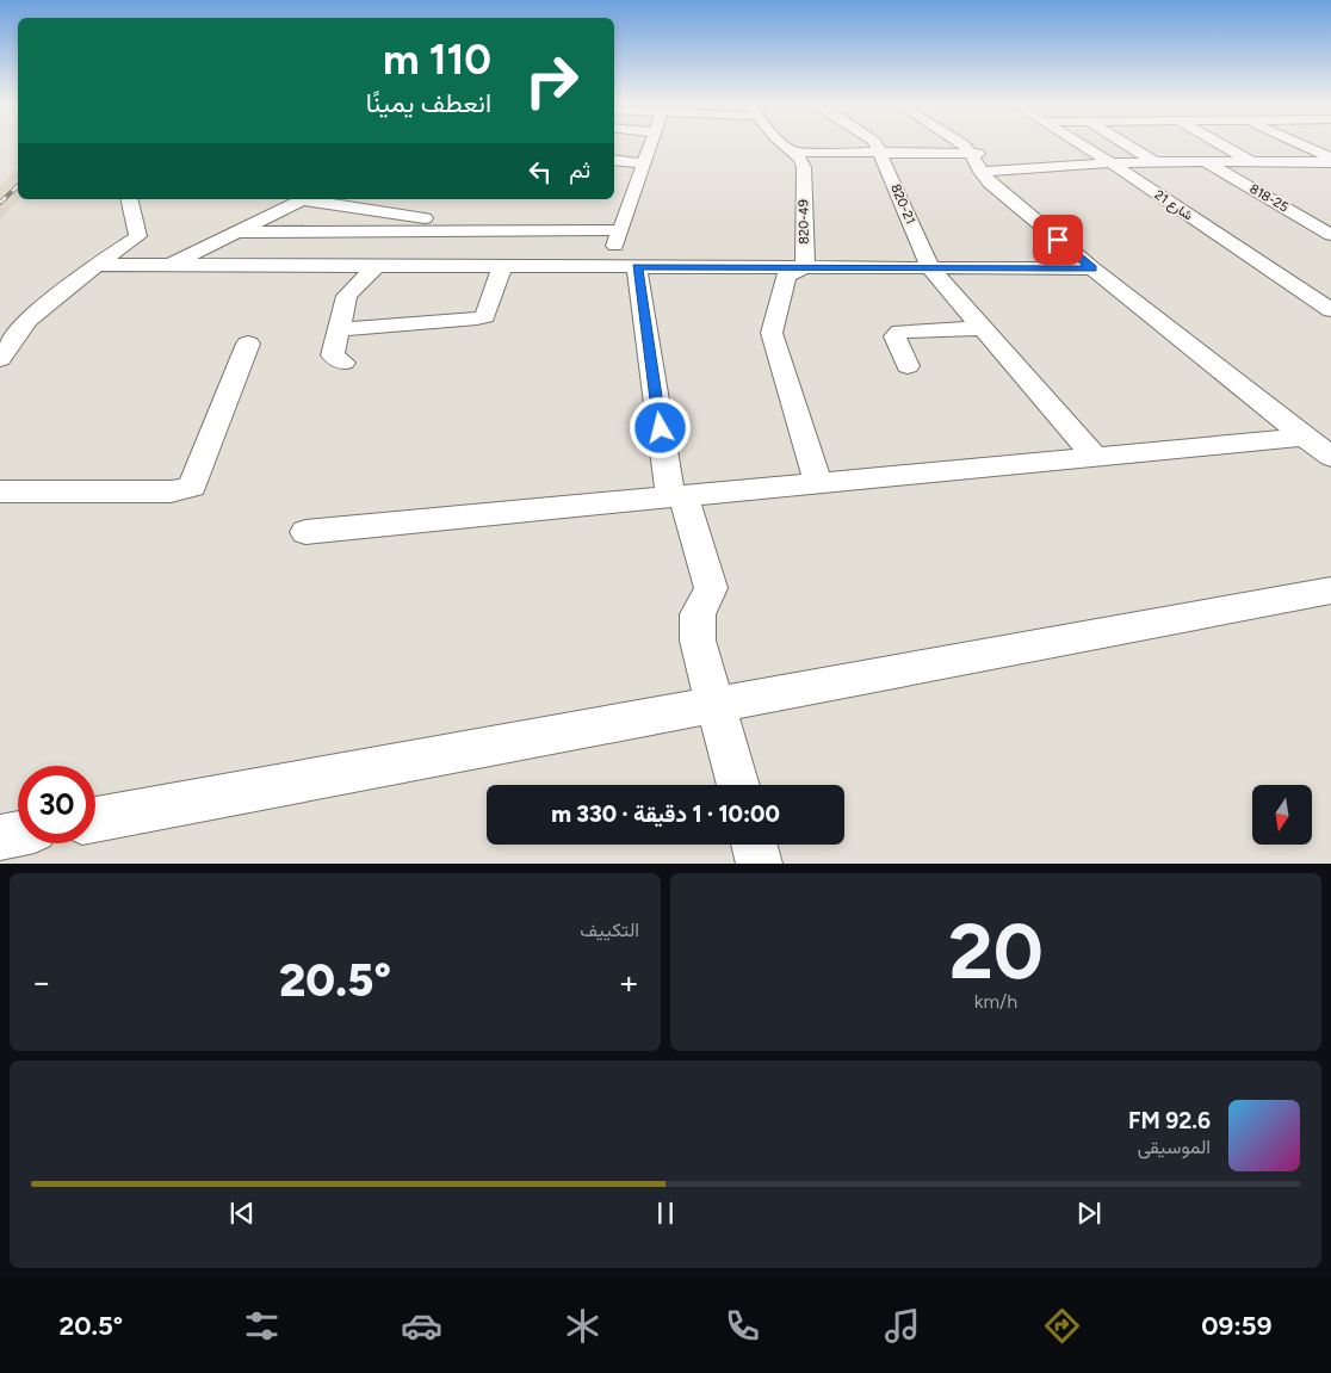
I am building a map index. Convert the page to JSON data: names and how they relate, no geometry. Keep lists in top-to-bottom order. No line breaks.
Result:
{"streets":{"street":["818-25","820-21","شارع 21","820-49"]},"north":"bottom","page":{"turn":["110 m","انعطف يمينًا"],"then":"ثم","limit":"30","trip":"10:00 · 1 دقيقة · 330 m","tile":[["20","km/h"],"التكييف"],"heat":["−","20.5°","+"],"song":["92.6 FM","الموسيقى"],"tabs":["09:59","20.5°"]}}
